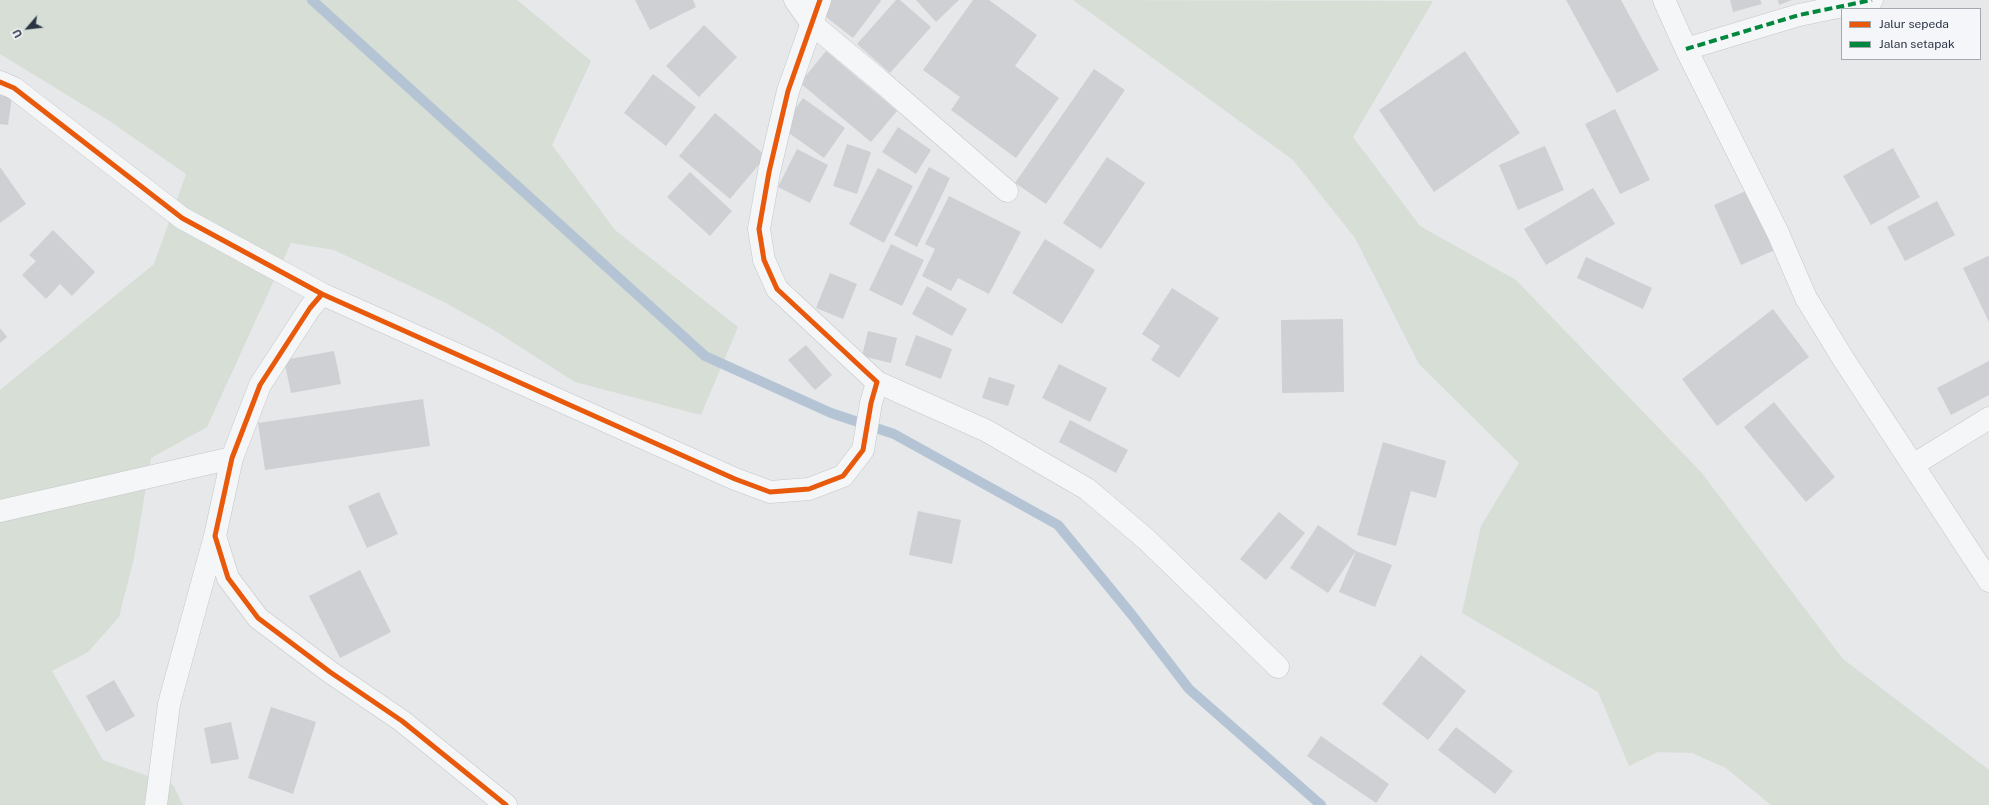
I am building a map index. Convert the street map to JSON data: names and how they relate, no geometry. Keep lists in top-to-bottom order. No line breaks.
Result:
{"legend":["Jalur sepeda","Jalan setapak"],"north":"bottom left"}
